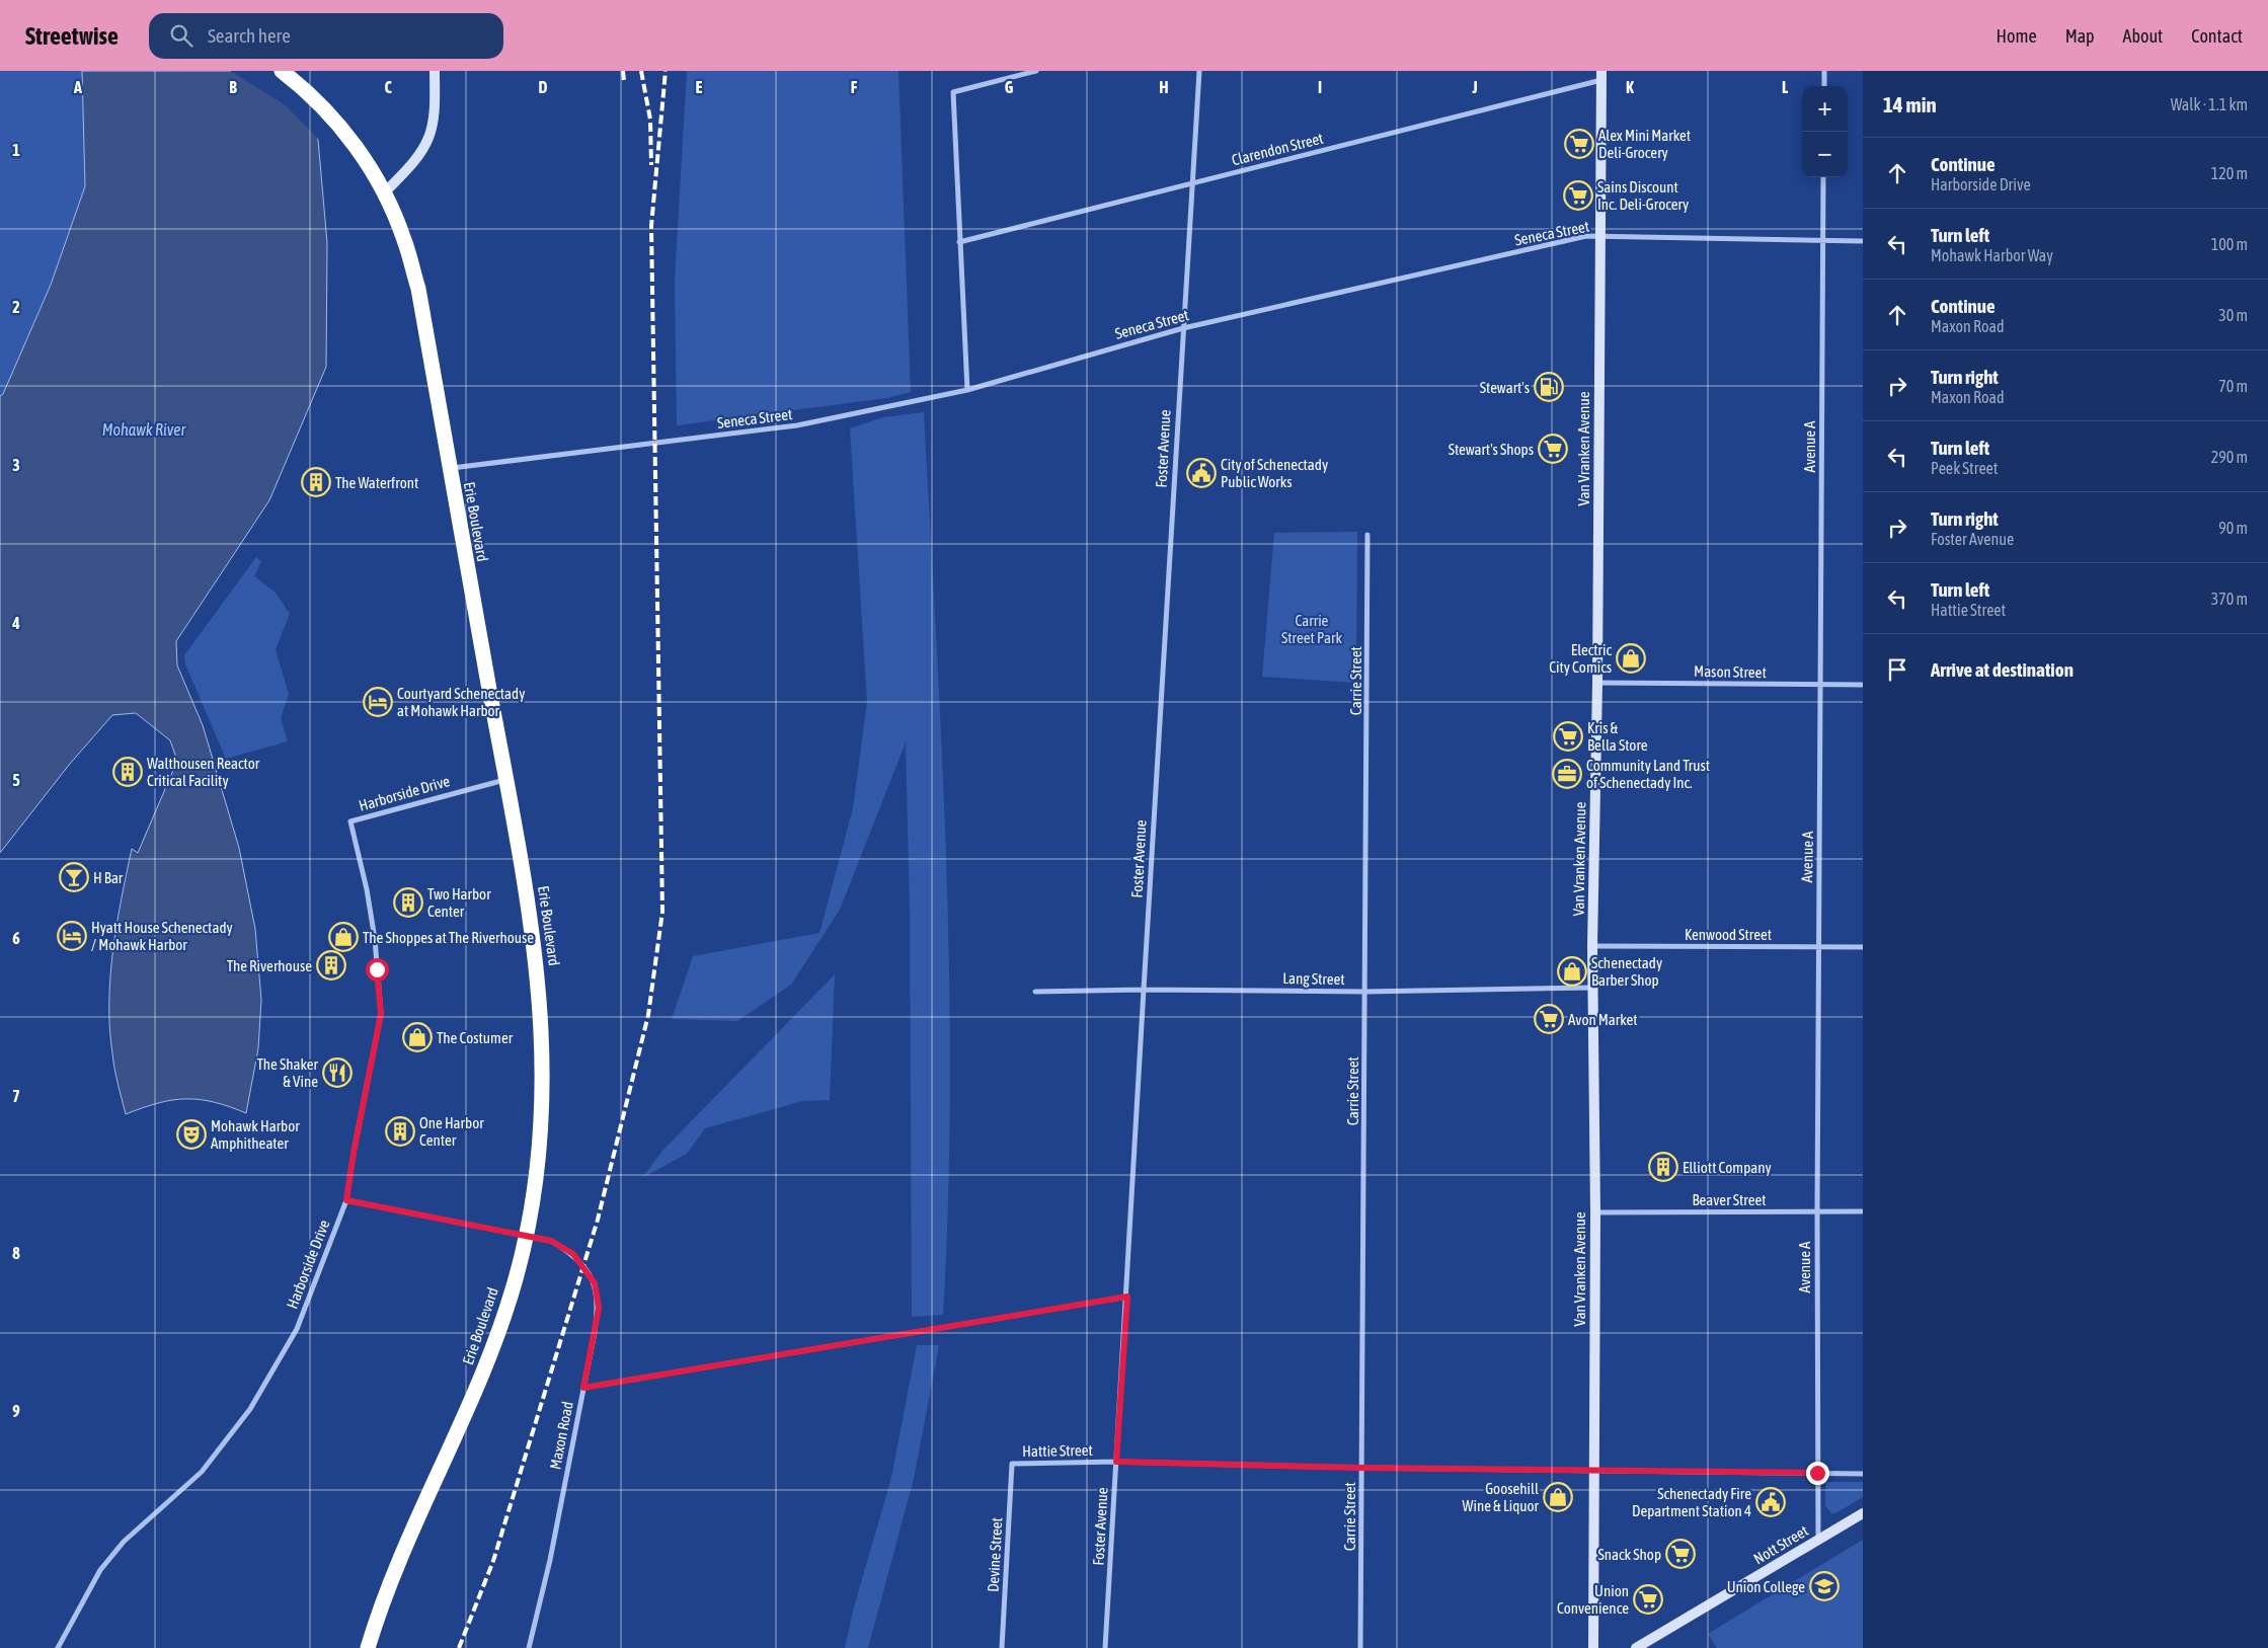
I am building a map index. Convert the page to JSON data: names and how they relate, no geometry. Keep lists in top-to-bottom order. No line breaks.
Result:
{"streets":{"highway":["Erie Boulevard"],"street":["Clarendon Street","Seneca Street","Avenue A","Foster Avenue","Van Vranken Avenue","Mason Street","Carrie Street","Harborside Drive","Kenwood Street","Lang Street","Beaver Street","Maxon Road","Hattie Street","Nott Street","Devine Street"]},"crossings":[["Clarendon Street","Foster Avenue"],["Clarendon Street","Van Vranken Avenue"],["Seneca Street","Avenue A"],["Seneca Street","Foster Avenue"],["Seneca Street","Van Vranken Avenue"],["Seneca Street","Erie Boulevard"],["Avenue A","Mason Street"],["Avenue A","Kenwood Street"],["Avenue A","Beaver Street"],["Avenue A","Hattie Street"],["Avenue A","Nott Street"],["Foster Avenue","Lang Street"],["Foster Avenue","Hattie Street"],["Van Vranken Avenue","Mason Street"],["Van Vranken Avenue","Kenwood Street"],["Van Vranken Avenue","Lang Street"],["Van Vranken Avenue","Beaver Street"],["Van Vranken Avenue","Hattie Street"],["Erie Boulevard","Harborside Drive"],["Erie Boulevard","Maxon Road"],["Carrie Street","Lang Street"],["Carrie Street","Hattie Street"],["Harborside Drive","Maxon Road"],["Hattie Street","Devine Street"]],"water":["Mohawk River"],"parks":["Carrie Street Park"],"places":{"supermarket":["Alex Mini Market Deli-Grocery","Sains Discount Inc. Deli-Grocery","Stewart's Shops","Kris & Bella Store","Avon Market","Snack Shop","Union Convenience"],"fuel station":["Stewart's"],"public building":["City of Schenectady Public Works","Schenectady Fire Department Station 4"],"building":["The Waterfront","Walthousen Reactor Critical Facility","Two Harbor Center","The Riverhouse","One Harbor Center","Elliott Company"],"shop":["Electric City Comics","The Shoppes at The Riverhouse","Schenectady Barber Shop","The Costumer","Goosehill Wine & Liquor"],"hotel":["Courtyard Schenectady at Mohawk Harbor","Hyatt House Schenectady / Mohawk Harbor"],"office":["Community Land Trust of Schenectady Inc."],"bar":["H Bar"],"restaurant":["The Shaker & Vine"],"theatre":["Mohawk Harbor Amphitheater"],"school or university":["Union College"]},"page":{"header":"Streetwise","search":"Search here","nav":["Home","Map","About","Contact"],"heading":["14 min","Walk · 1.1 km"],"map_buttons":["+","−"],"list":[["Continue","Harborside Drive","120 m"],["Turn left","Mohawk Harbor Way","100 m"],["Continue","Maxon Road","30 m"],["Turn right","Maxon Road","70 m"],["Turn left","Peek Street","290 m"],["Turn right","Foster Avenue","90 m"],["Turn left","Hattie Street","370 m"],"Arrive at destination"]},"grid":{"columns":["A","B","C","D","E","F","G","H","I","J","K","L"],"rows":["1","2","3","4","5","6","7","8","9"]}}
